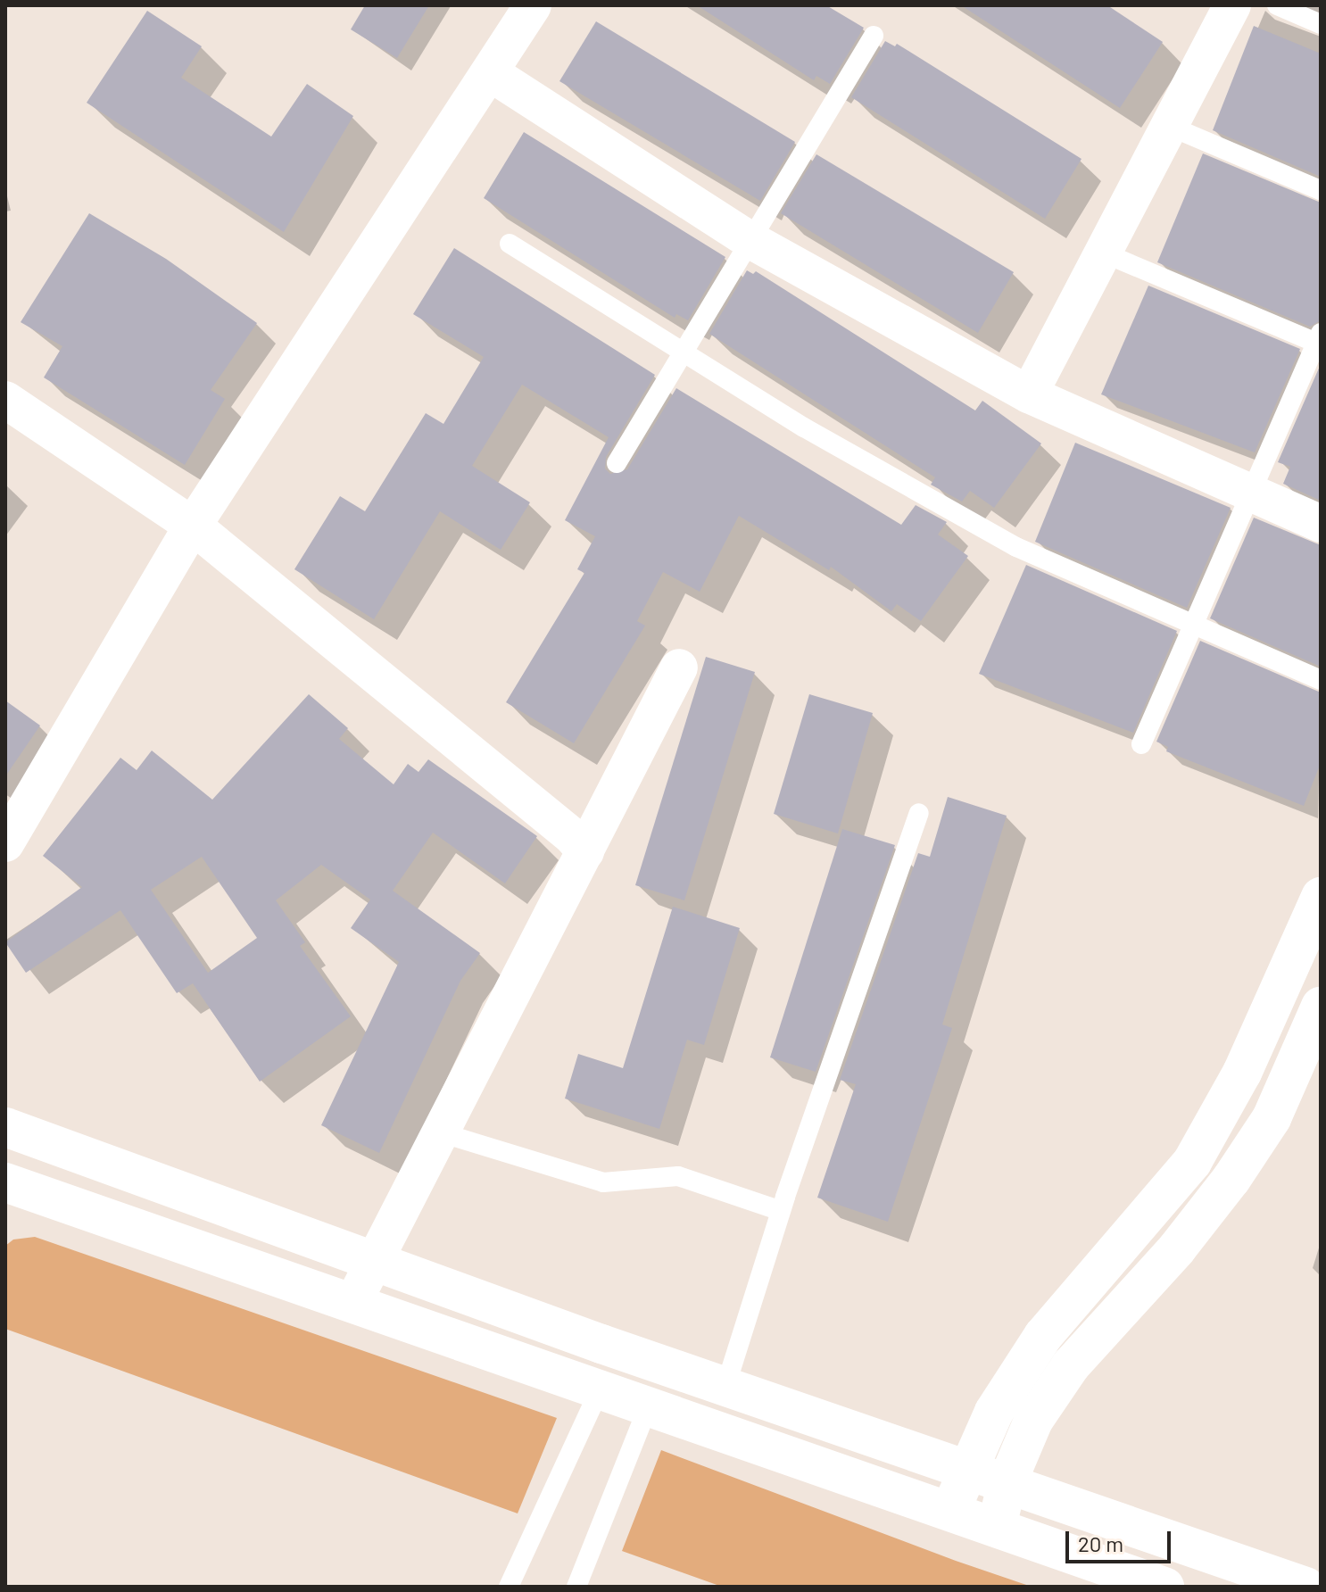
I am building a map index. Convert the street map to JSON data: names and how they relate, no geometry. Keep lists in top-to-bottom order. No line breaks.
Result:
{"scale_bar":"20 m"}
